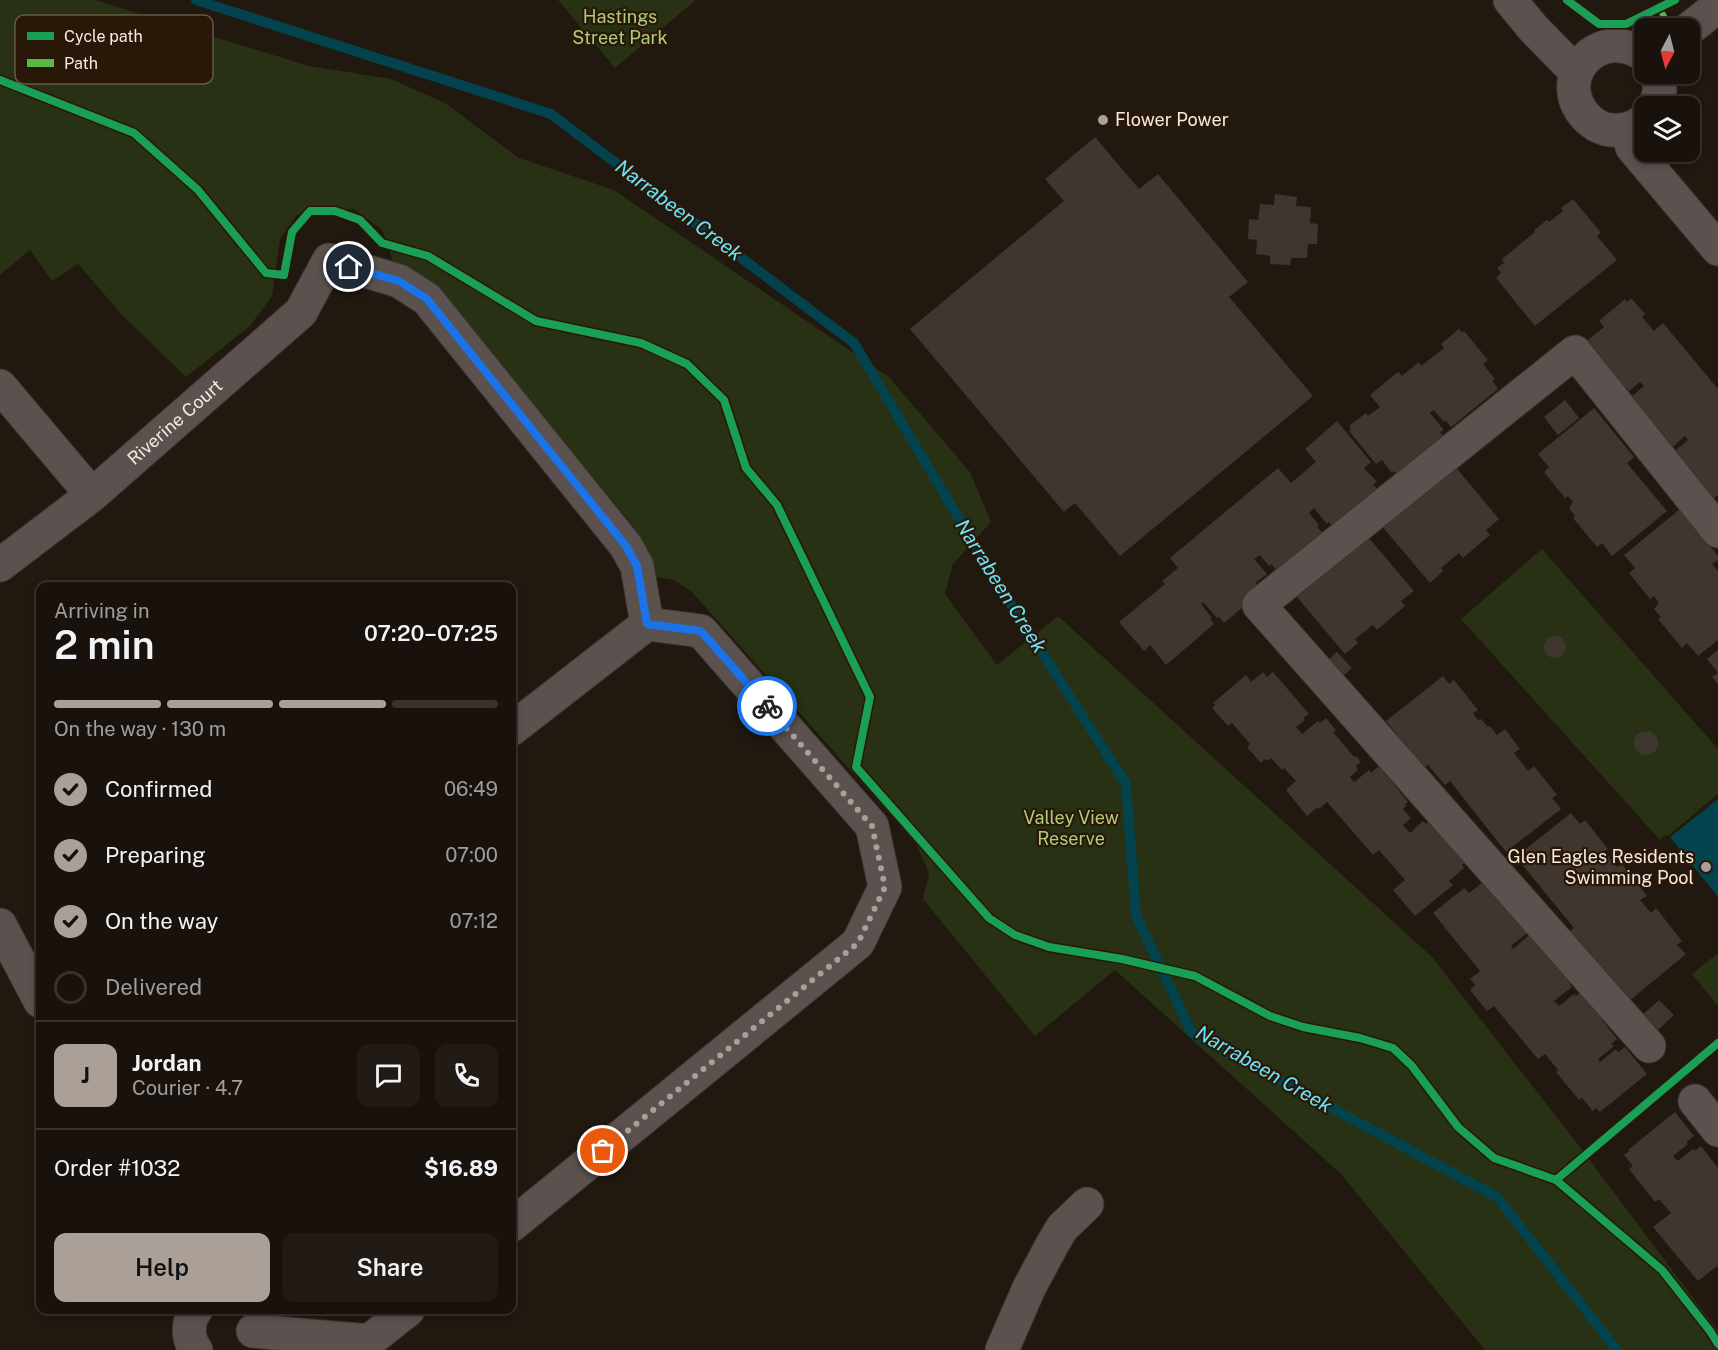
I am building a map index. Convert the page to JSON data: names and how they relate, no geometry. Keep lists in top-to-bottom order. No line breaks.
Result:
{"streets":{"street":["Riverine Court"]},"water":["Narrabeen Creek"],"parks":["Hastings Street Park","Valley View Reserve"],"places":["Flower Power","Glen Eagles Residents Swimming Pool"],"legend":["Cycle path","Path"],"north":"bottom","page":{"heading":["2 min","Arriving in","07:20–07:25"],"panel":["Jordan","Courier · 4.7","Order #1032","$16.89"],"bar":"On the way · 130 m","list":[["Confirmed","06:49"],["Preparing","07:00"],["On the way","07:12"],"Delivered"],"round":"J","buttons":["Help","Share"]}}
